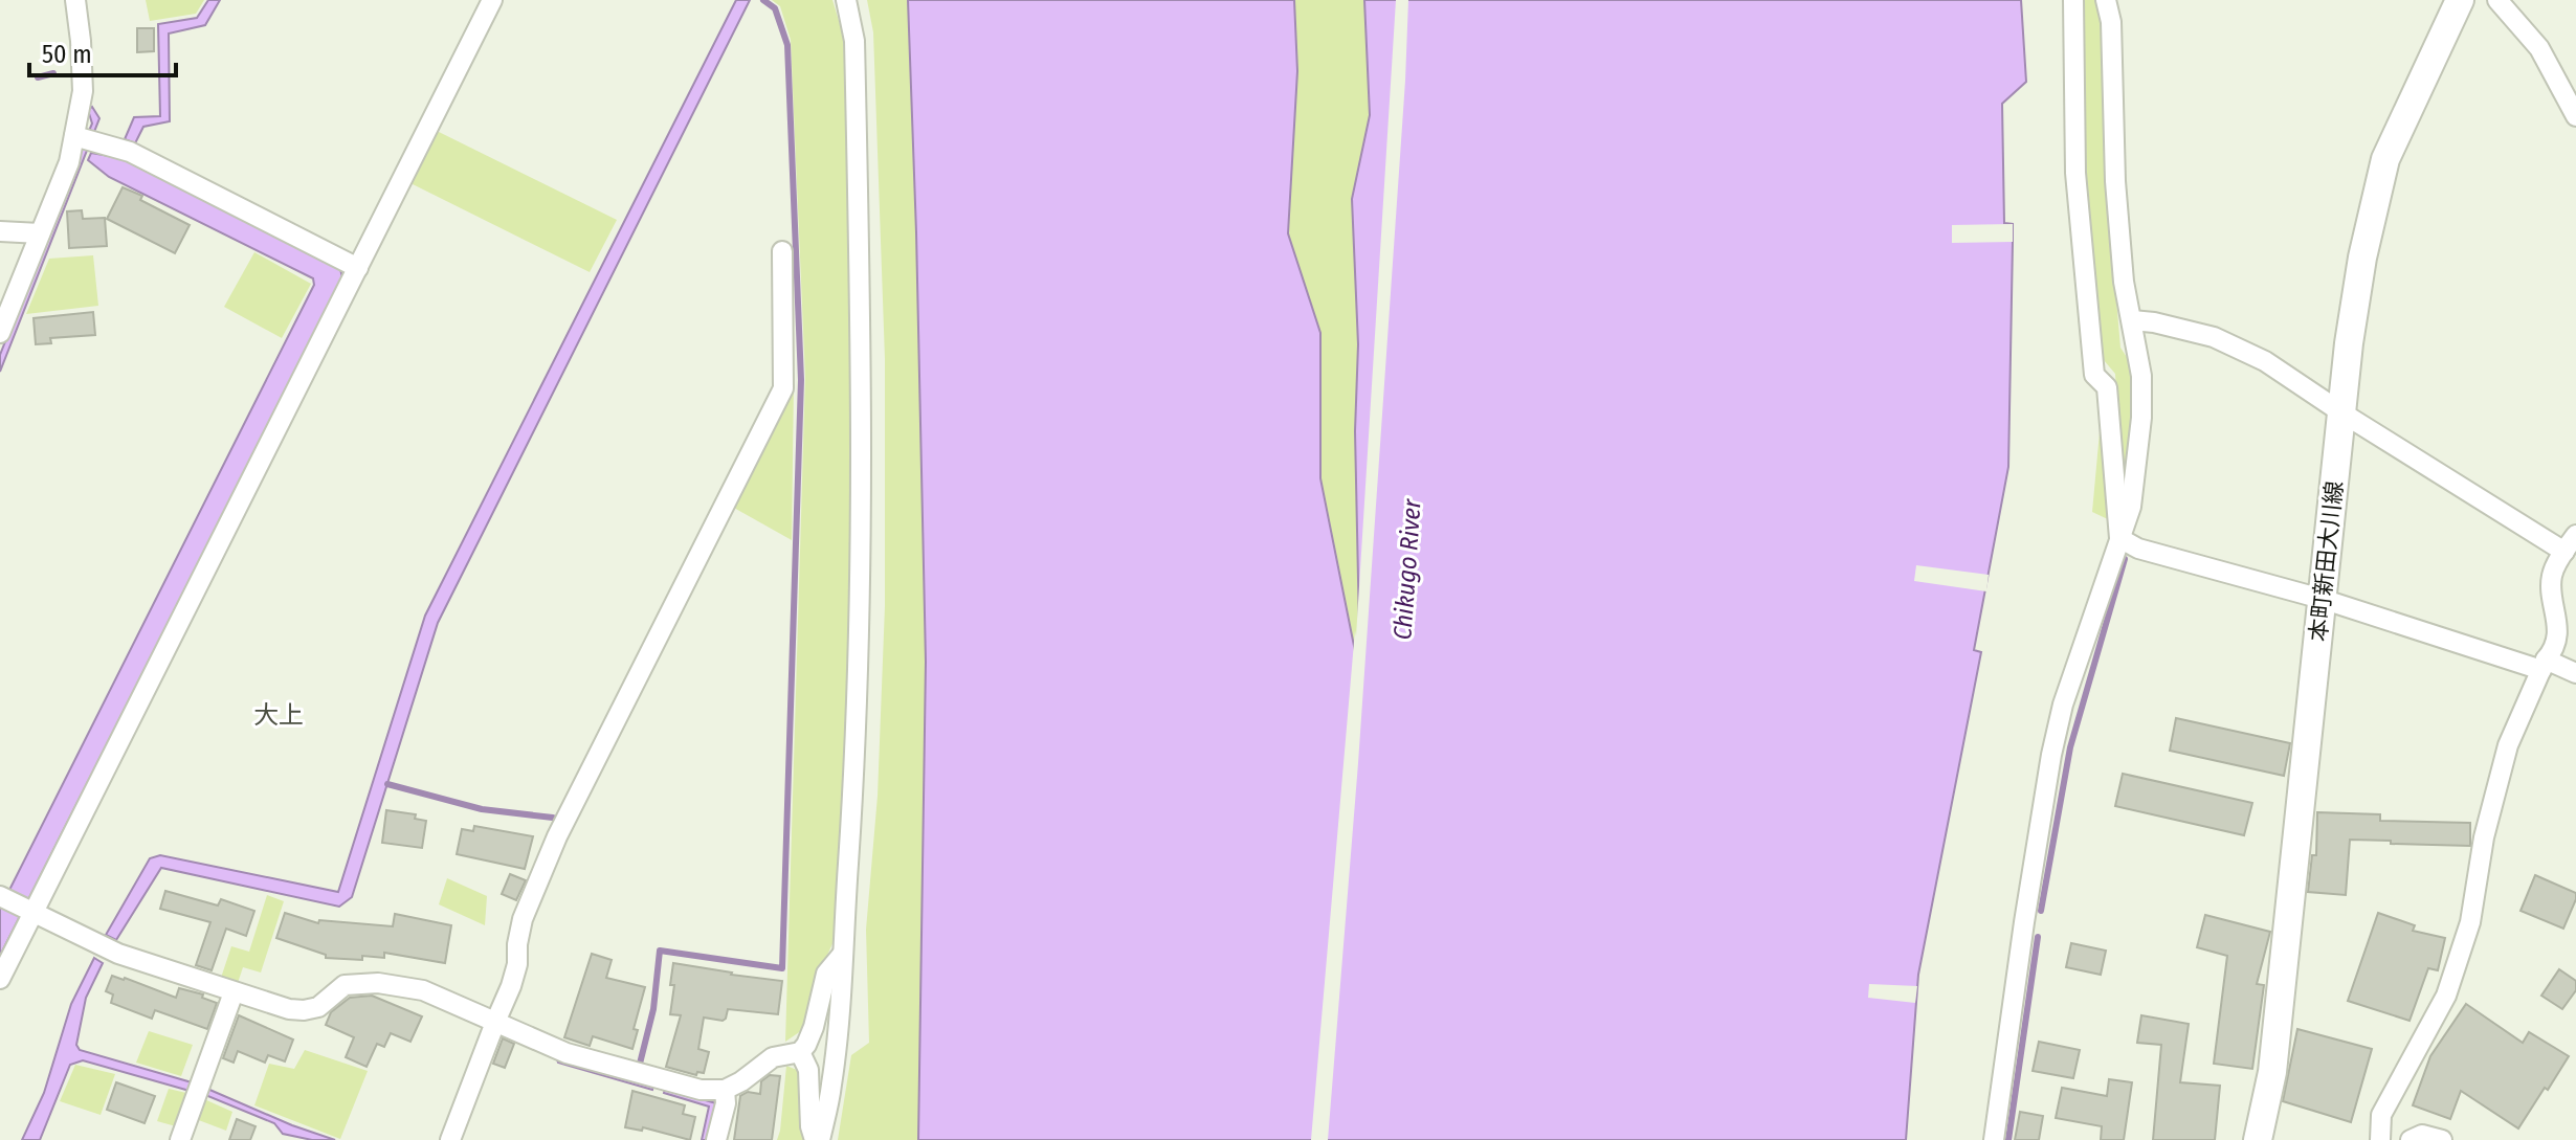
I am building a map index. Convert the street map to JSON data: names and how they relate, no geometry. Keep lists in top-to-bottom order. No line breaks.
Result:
{"streets":{"main road":["本町新田大川線"]},"districts":["大上"],"water":["Chikugo River"],"scale_bar":"50 m"}
